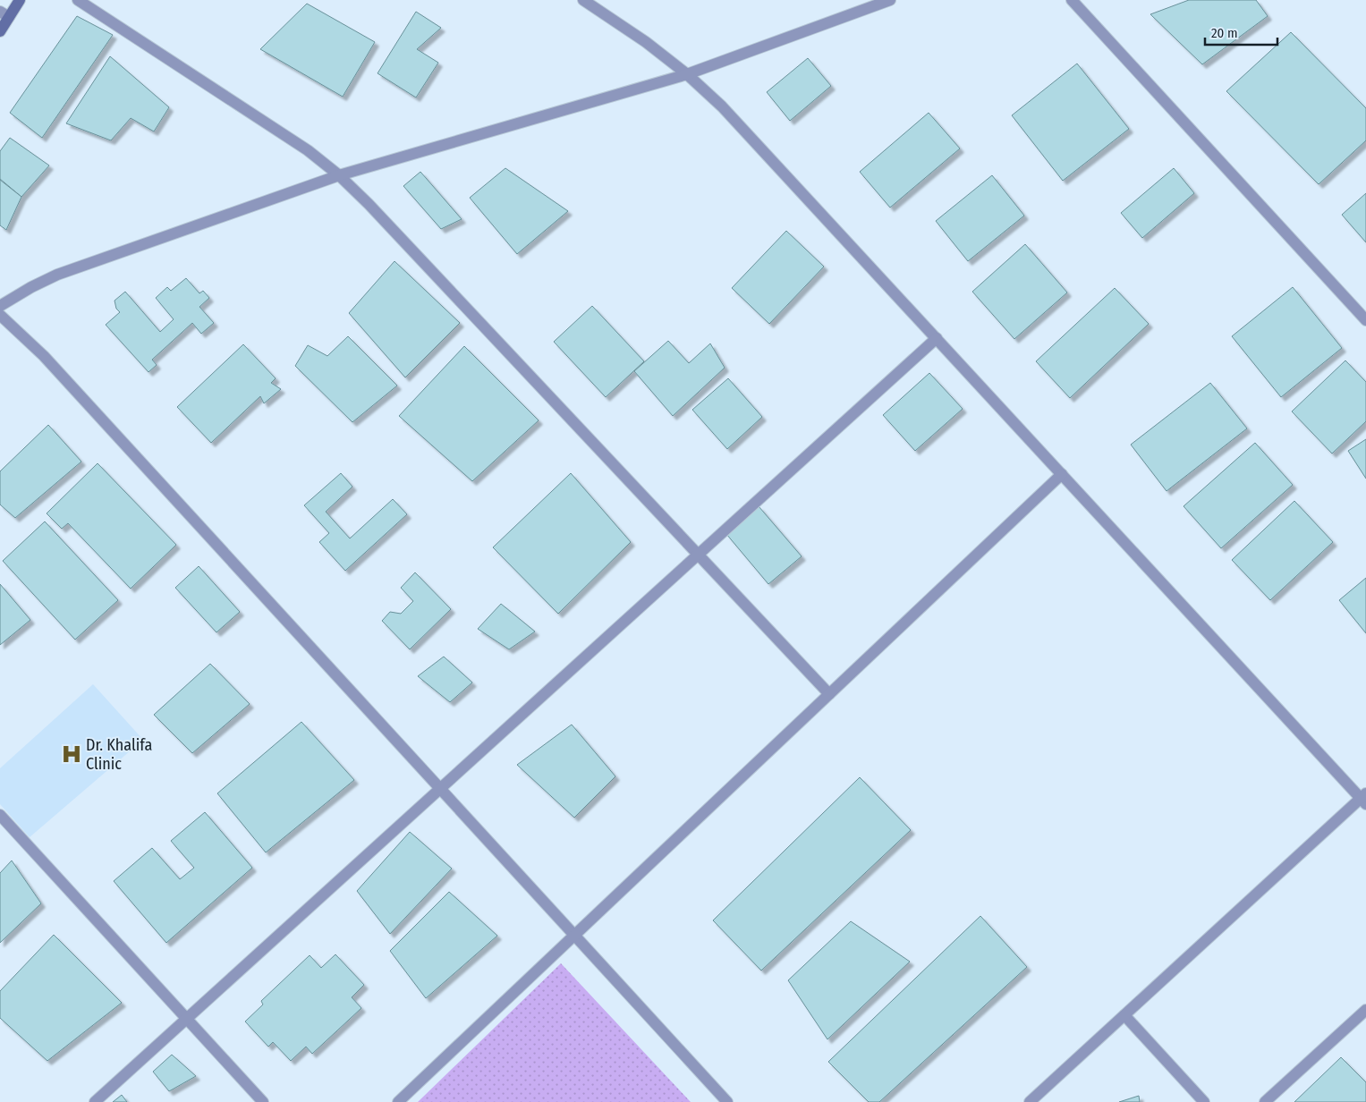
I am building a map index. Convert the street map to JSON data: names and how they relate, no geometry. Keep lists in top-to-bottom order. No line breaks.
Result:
{"places":{"hospital":["Dr. Khalifa Clinic"]},"scale_bar":"20 m"}
